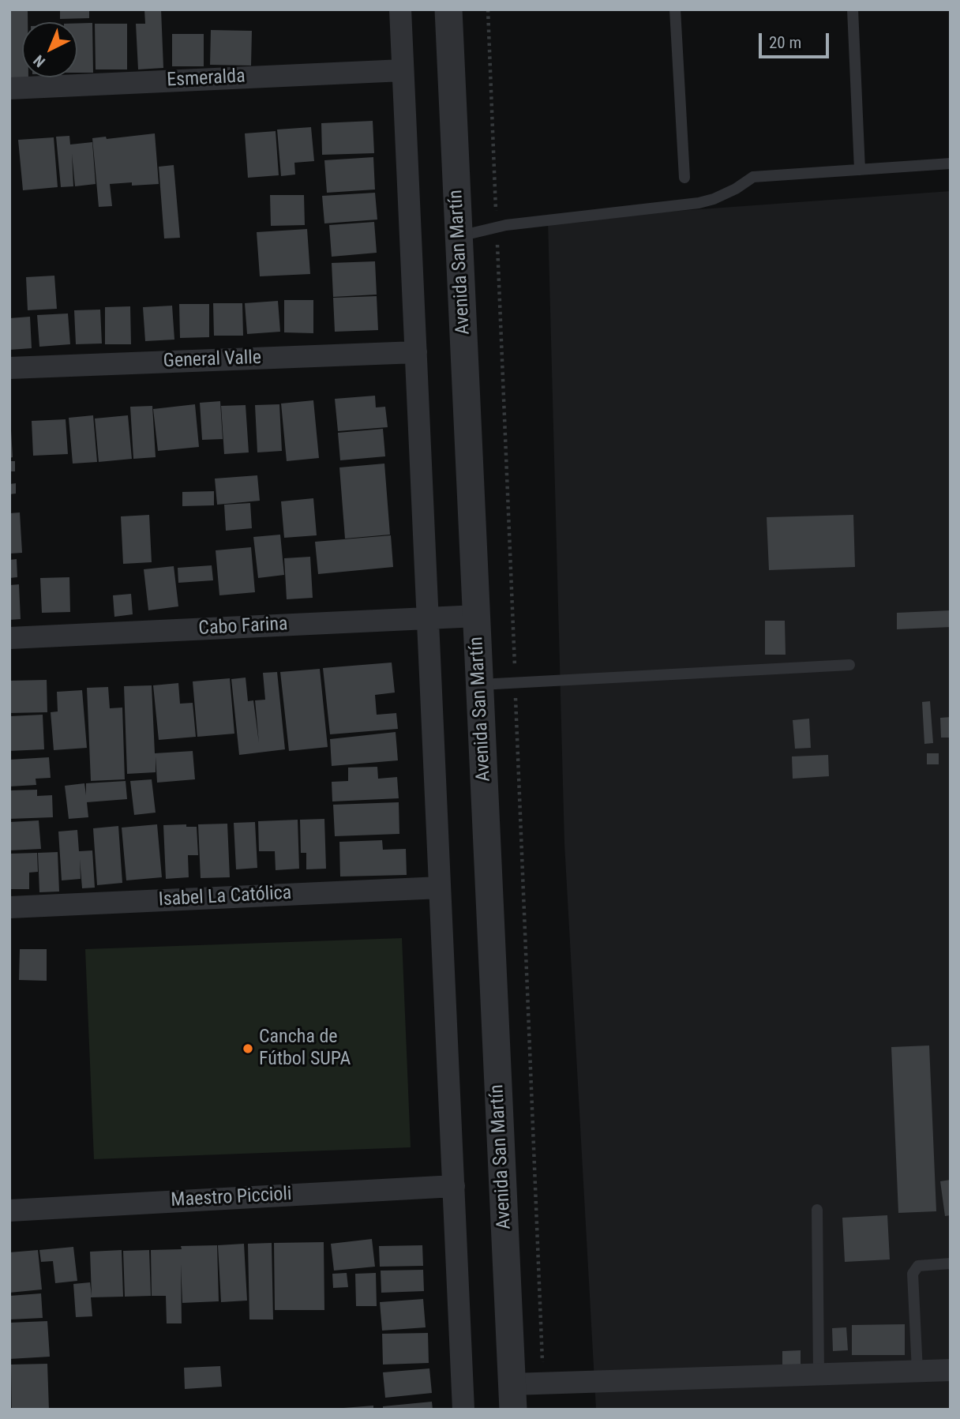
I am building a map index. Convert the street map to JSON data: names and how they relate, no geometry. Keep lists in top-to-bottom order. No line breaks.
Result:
{"streets":{"street":["Esmeralda","Avenida San Martín","General Valle","Cabo Farina","Isabel La Católica","Maestro Piccioli"]},"crossings":[["Avenida San Martín","Cabo Farina"]],"places":["Cancha de Fútbol SUPA"],"scale_bar":"20 m","north":"bottom left"}
